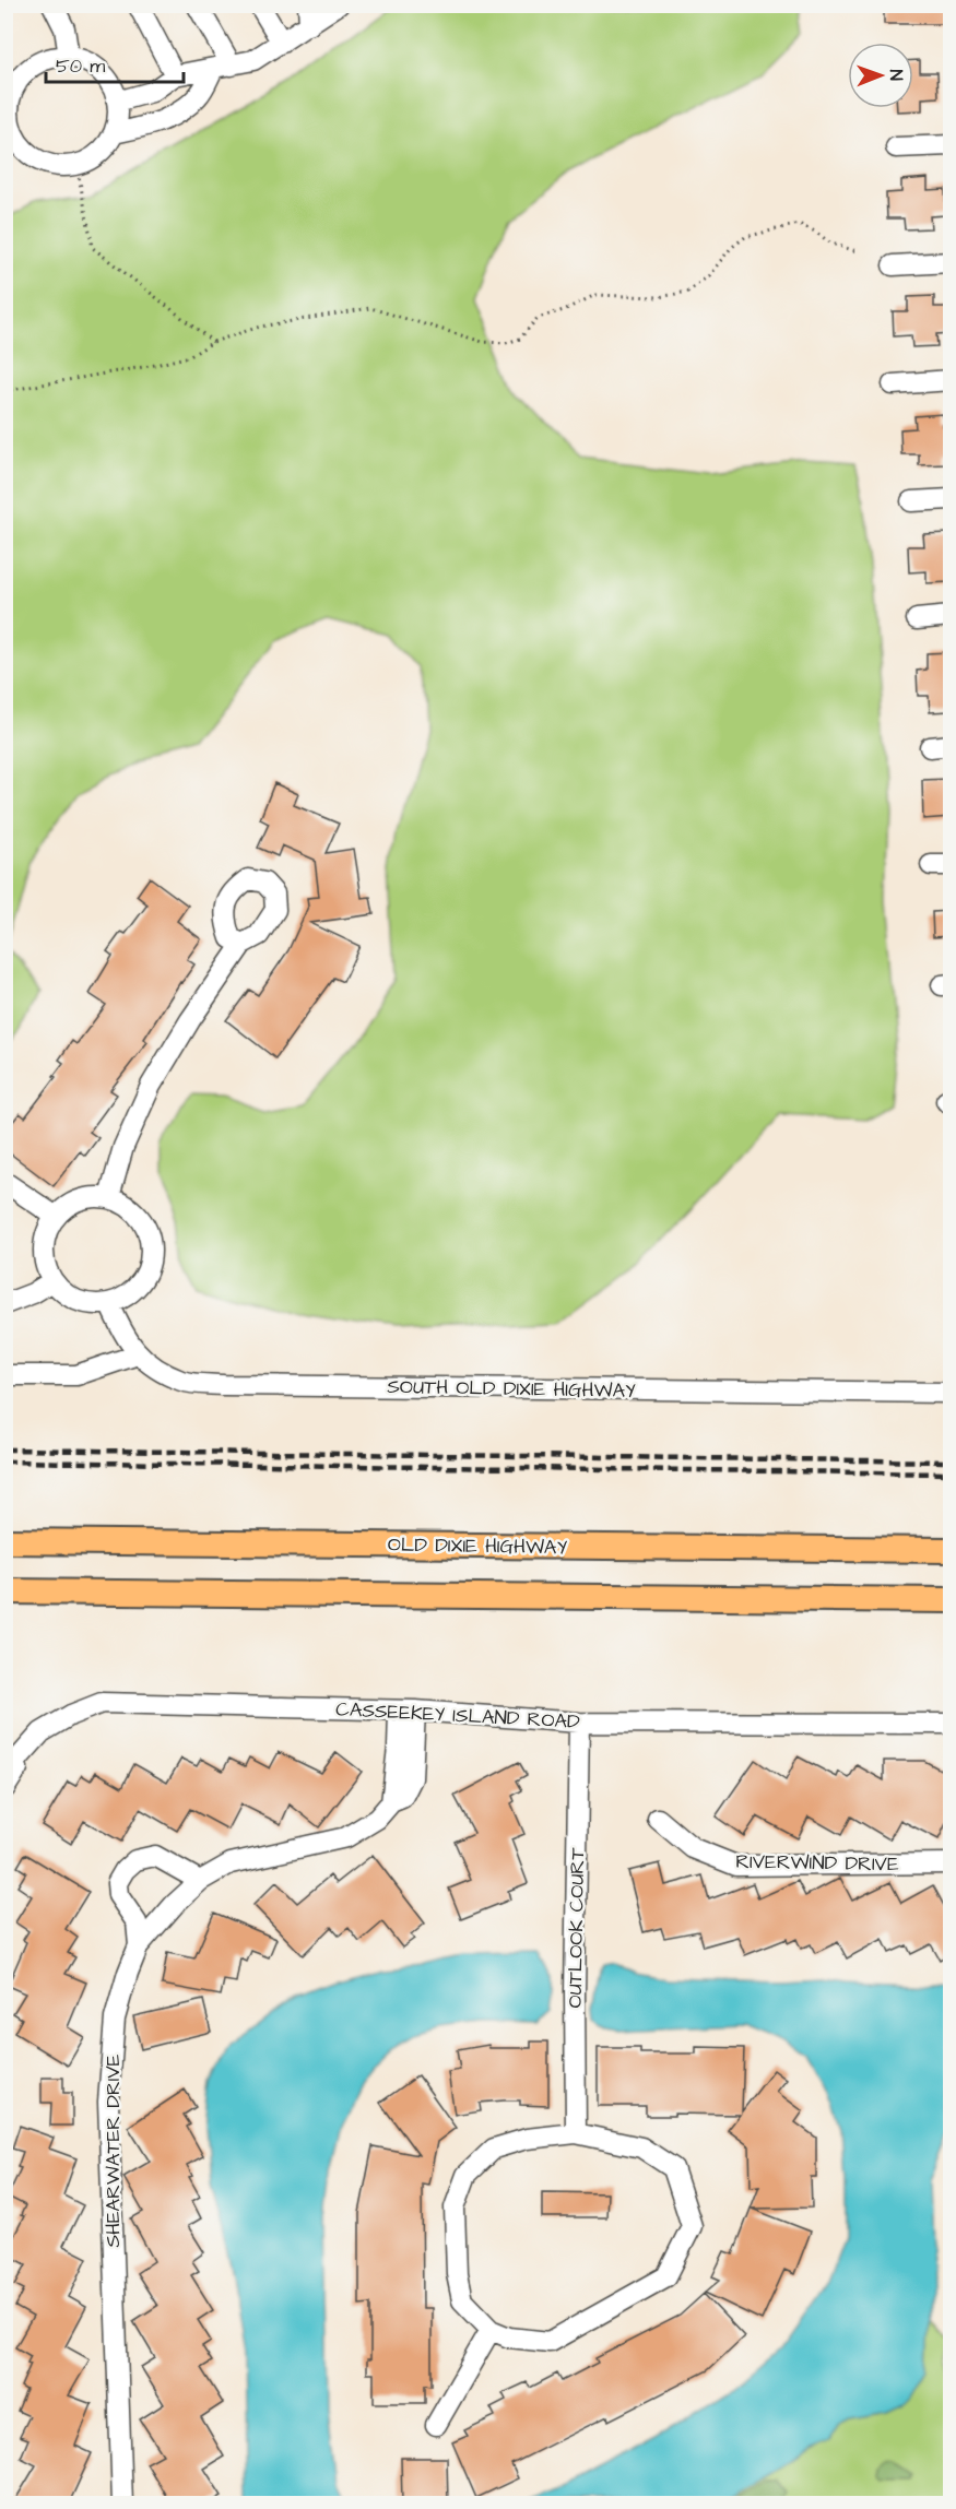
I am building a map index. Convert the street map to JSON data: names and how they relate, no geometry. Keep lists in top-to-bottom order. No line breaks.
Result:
{"streets":{"main road":["OLD DIXIE HIGHWAY"],"street":["SOUTH OLD DIXIE HIGHWAY","CASSEEKEY ISLAND ROAD","RIVERWIND DRIVE","OUTLOOK COURT","SHEARWATER DRIVE"]},"crossings":[["CASSEEKEY ISLAND ROAD","OUTLOOK COURT"],["CASSEEKEY ISLAND ROAD","SHEARWATER DRIVE"]],"scale_bar":"50 m","north":"right"}
